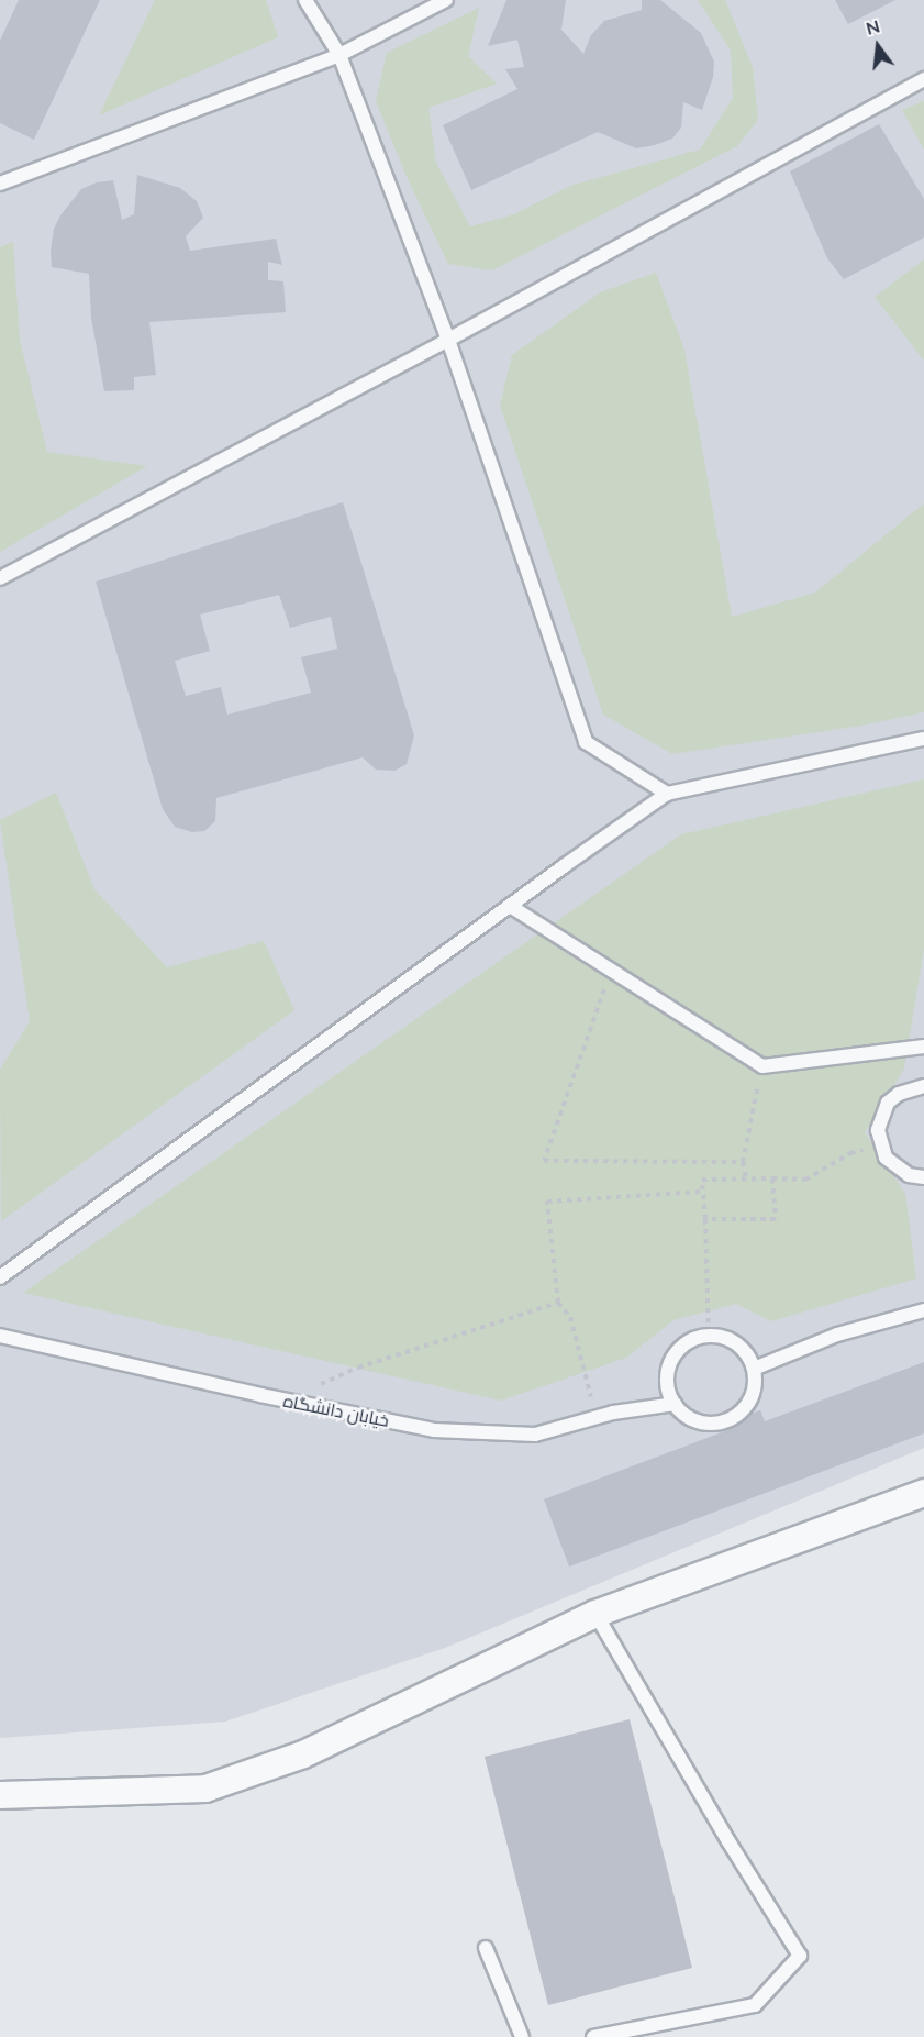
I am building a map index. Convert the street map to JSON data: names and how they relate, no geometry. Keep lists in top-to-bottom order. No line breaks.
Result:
{"streets":{"lane":["خیابان دانشگاه"]},"north":"top"}
